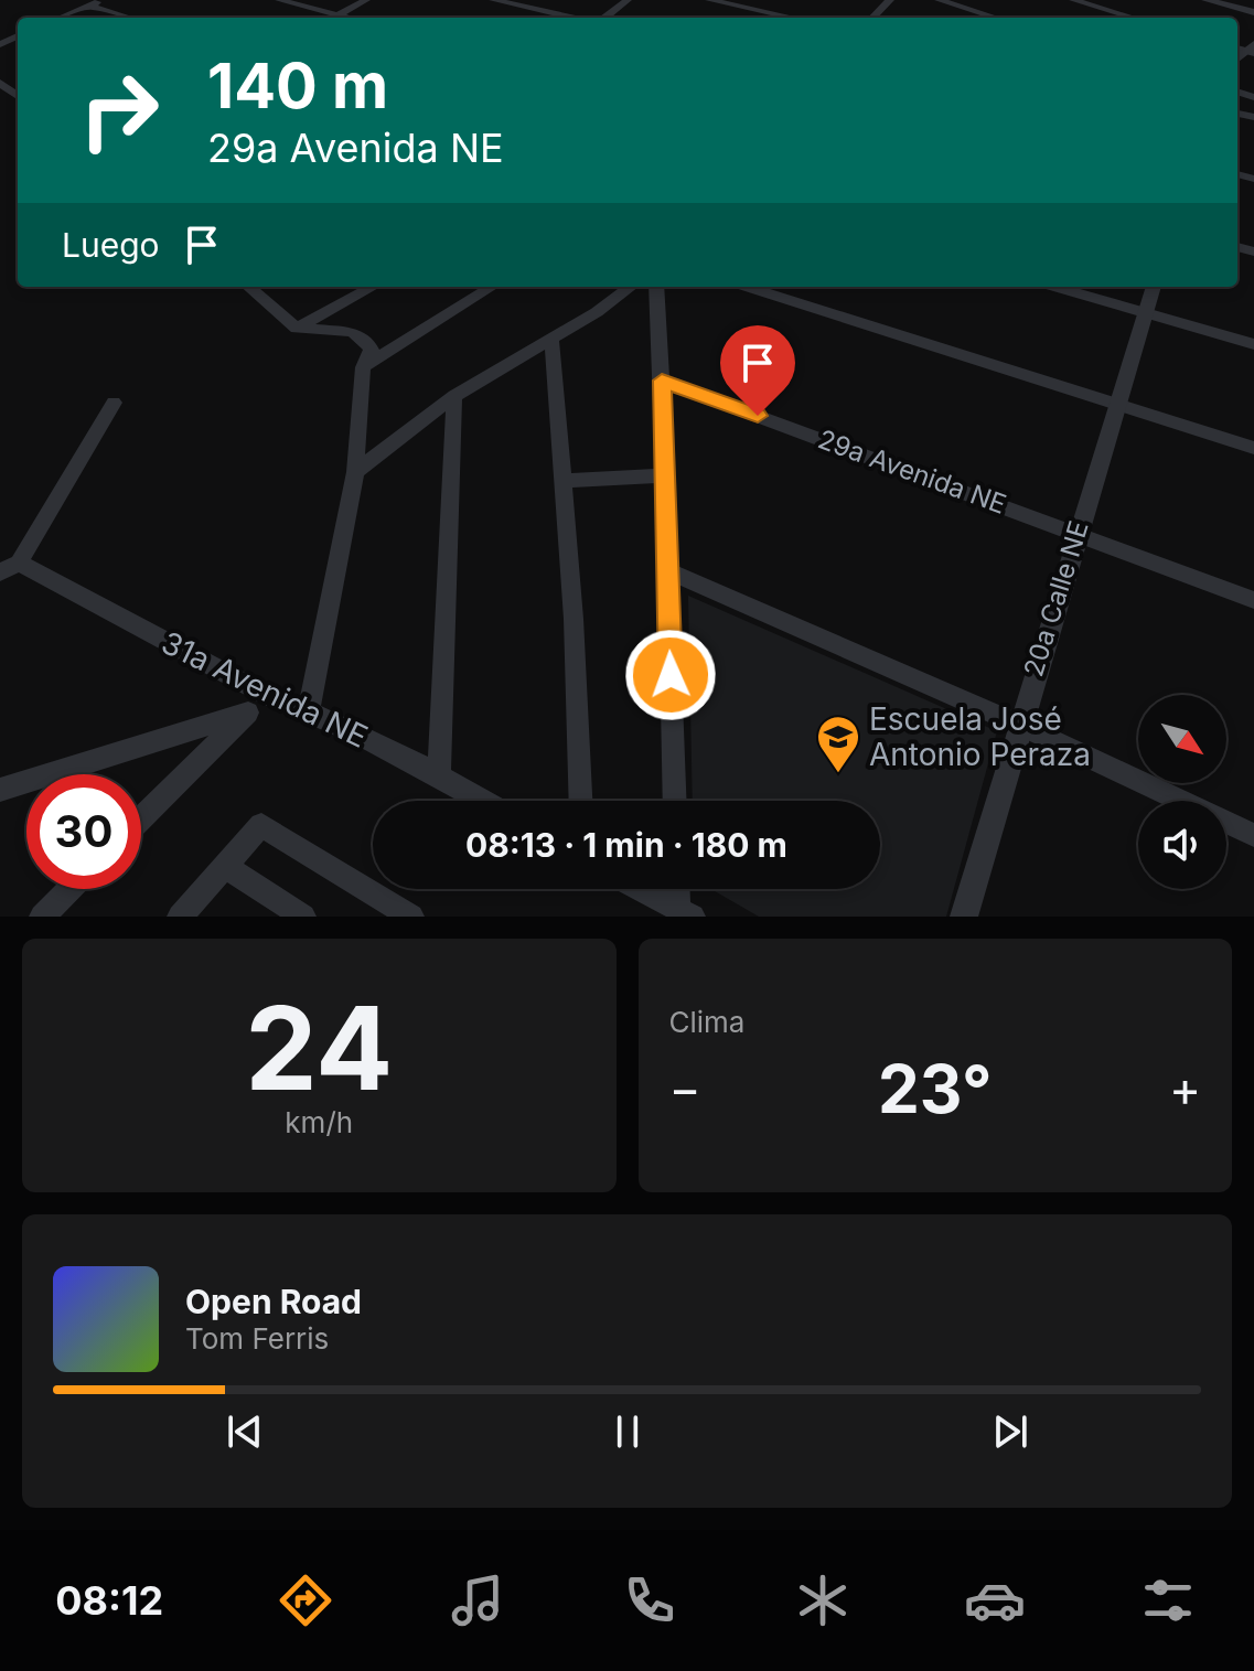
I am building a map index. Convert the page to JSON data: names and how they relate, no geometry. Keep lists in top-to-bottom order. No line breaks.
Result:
{"streets":{"street":["29a Avenida NE","20a Calle NE","31a Avenida NE"]},"crossings":[["29a Avenida NE","20a Calle NE"]],"places":{"school or university":["Escuela José Antonio Peraza"]},"north":"bottom right","page":{"turn":["140 m","29a Avenida NE"],"then":"Luego","limit":"30","trip":"08:13 · 1 min · 180 m","tile":[["24","km/h"],"Clima"],"heat":["−","23°","+"],"song":["Open Road","Tom Ferris"],"tabs":"08:12"}}
